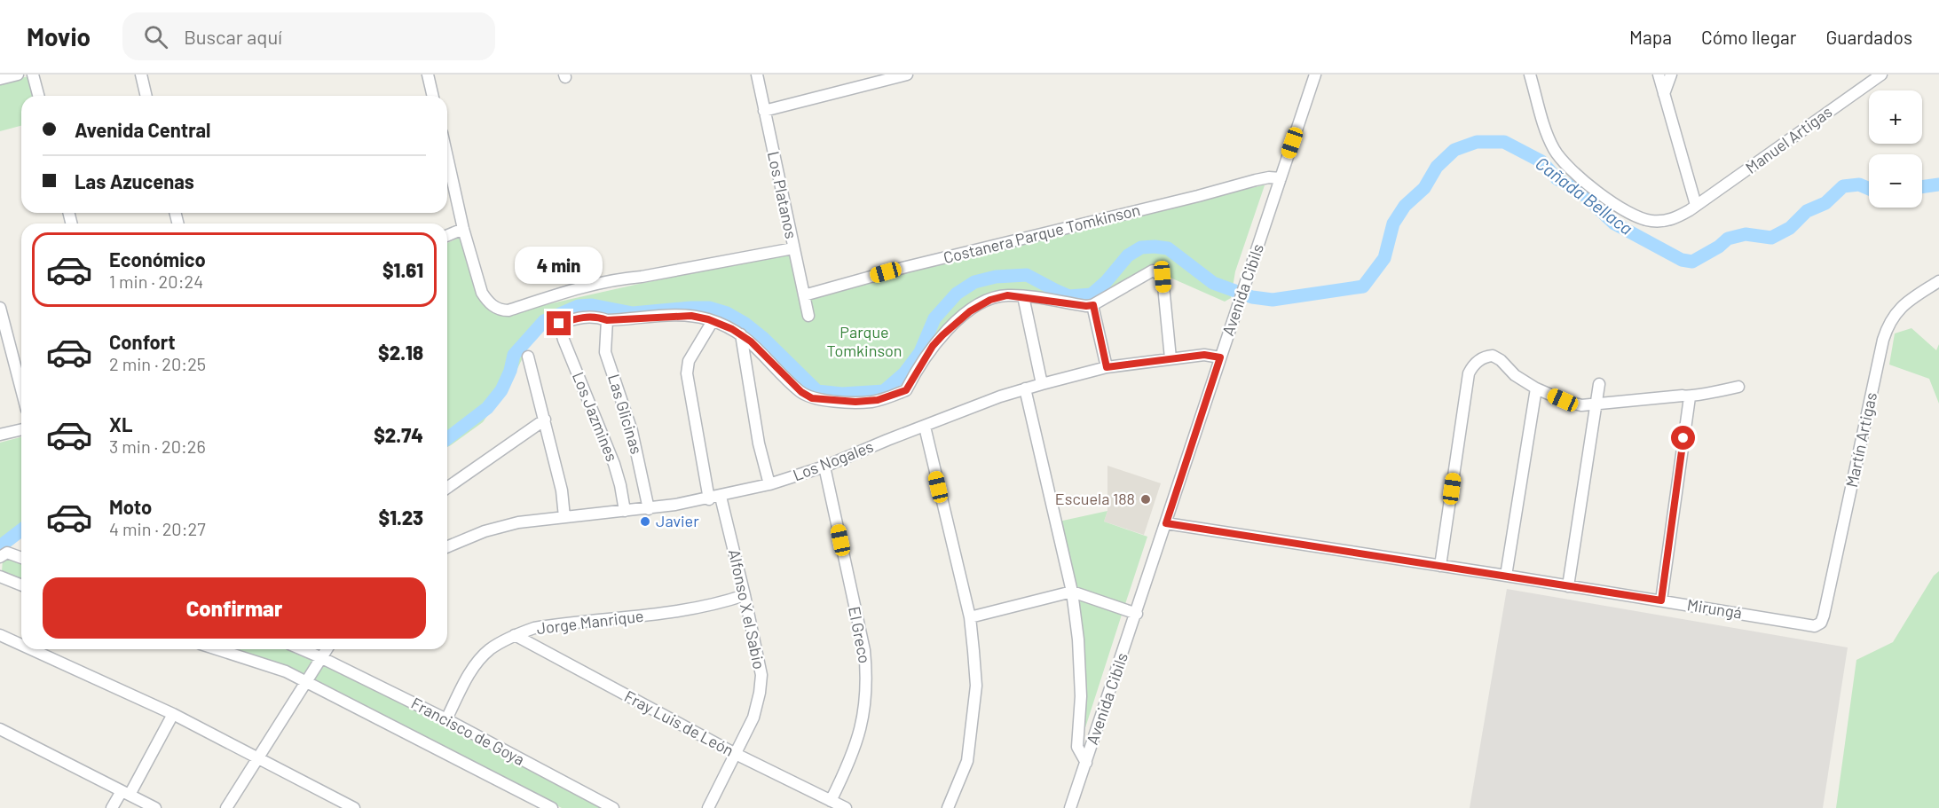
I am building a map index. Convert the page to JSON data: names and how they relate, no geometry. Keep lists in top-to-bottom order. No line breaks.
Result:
{"streets":{"street":["Manuel Artigas","Los Platanos","Costanera Parque Tomkinson","Avenida Cibils","Las Glicinas","Los Jazmines","Martín Artigas","Los Nogales","Alfonso X el Sabio","Mirungá","Jorge Manrique","El Greco","Fray Luis de León","Francisco de Goya"]},"crossings":[["Los Platanos","Costanera Parque Tomkinson"],["Costanera Parque Tomkinson","Avenida Cibils"],["Avenida Cibils","Los Nogales"],["Avenida Cibils","Mirungá"],["Las Glicinas","Los Jazmines"],["Las Glicinas","Los Nogales"],["Los Jazmines","Los Nogales"],["Martín Artigas","Mirungá"],["Los Nogales","Alfonso X el Sabio"],["Los Nogales","El Greco"],["Alfonso X el Sabio","Jorge Manrique"],["Alfonso X el Sabio","Fray Luis de León"],["Jorge Manrique","Fray Luis de León"],["Jorge Manrique","Francisco de Goya"],["El Greco","Fray Luis de León"]],"water":["Cañada Bellaca"],"parks":["Parque Tomkinson"],"places":["Escuela 188","Javier"],"page":{"header":"Movio","search":"Buscar aquí","nav":["Mapa","Cómo llegar","Guardados"],"map_buttons":["+","−"],"banner":["Avenida Central","Las Azucenas"],"list":[{"name":"Económico","note":"1 min · 20:24","value":"$1.61"},{"name":"Confort","note":"2 min · 20:25","value":"$2.18"},{"name":"XL","note":"3 min · 20:26","value":"$2.74"},{"name":"Moto","note":"4 min · 20:27","value":"$1.23"}],"bubble":"4 min","buttons":"Confirmar"}}
